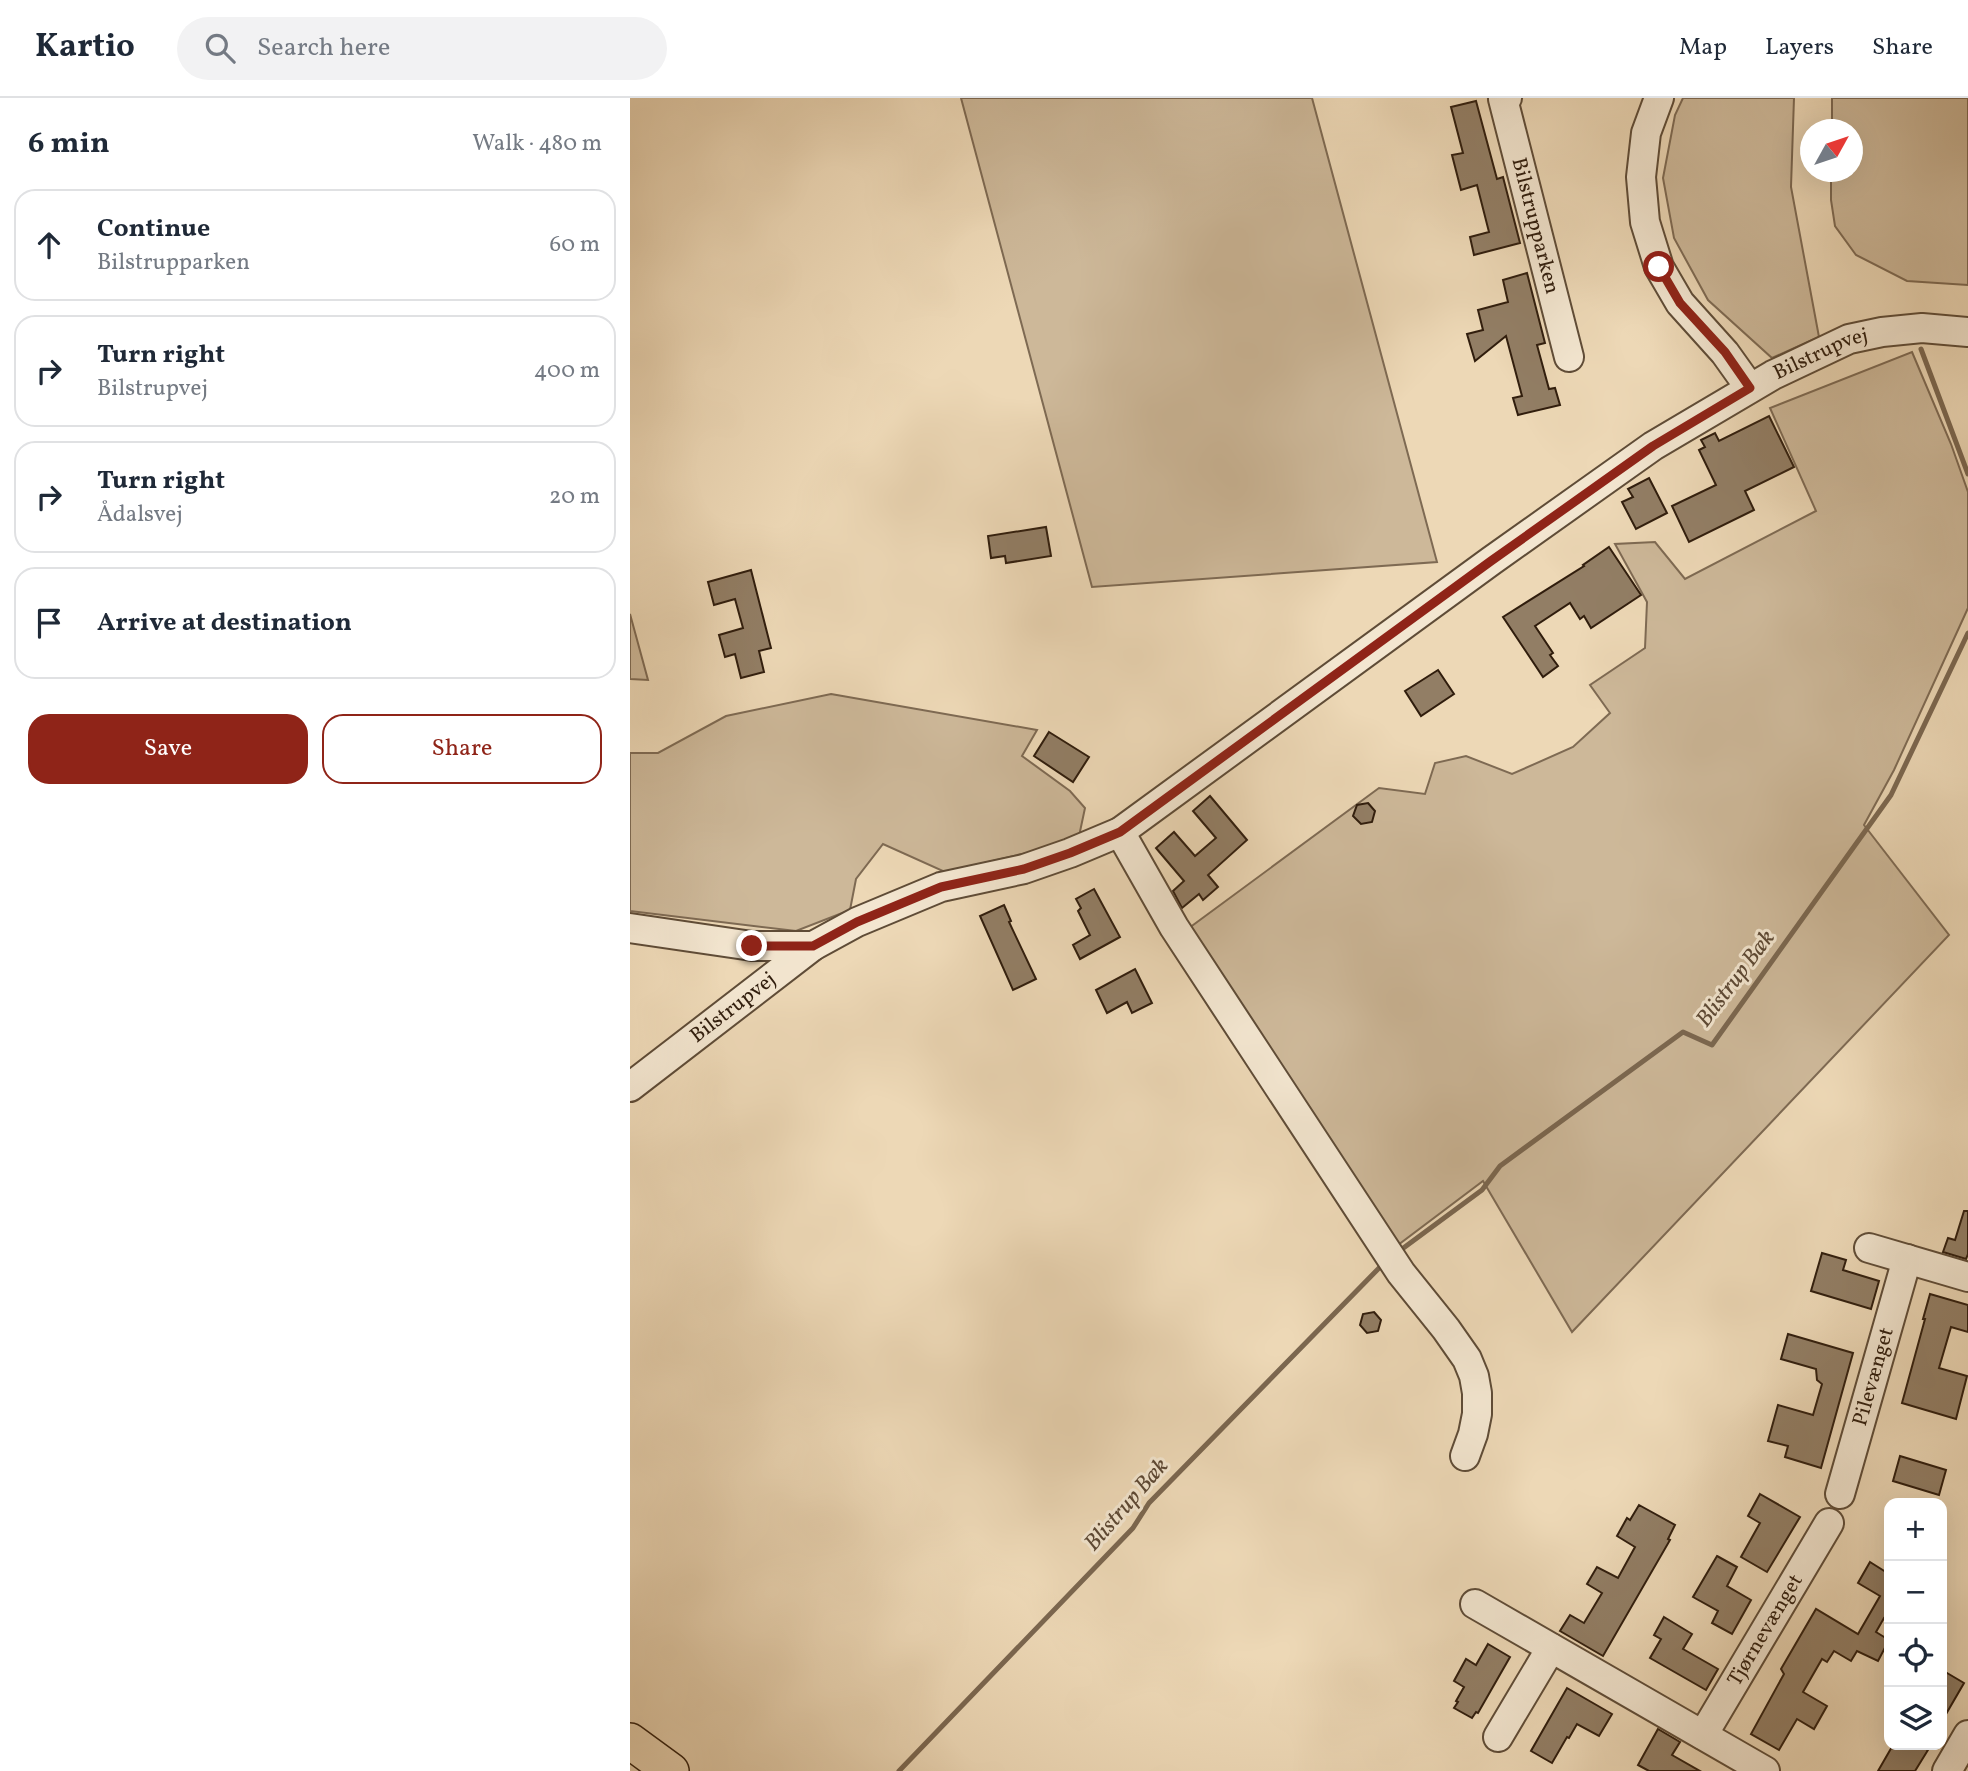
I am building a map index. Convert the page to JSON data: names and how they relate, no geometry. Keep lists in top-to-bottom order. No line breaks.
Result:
{"streets":{"street":["Bilstrupparken","Bilstrupvej","Pilevænget","Tjørnevænget"]},"water":["Blistrup Bæk"],"north":"top right","page":{"header":"Kartio","search":"Search here","nav":["Map","Layers","Share"],"heading":["6 min","Walk · 480 m"],"list":[["Continue","Bilstrupparken","60 m"],["Turn right","Bilstrupvej","400 m"],["Turn right","Ådalsvej","20 m"],"Arrive at destination"],"buttons":["Save","Share"],"map_buttons":["+","−"]}}
